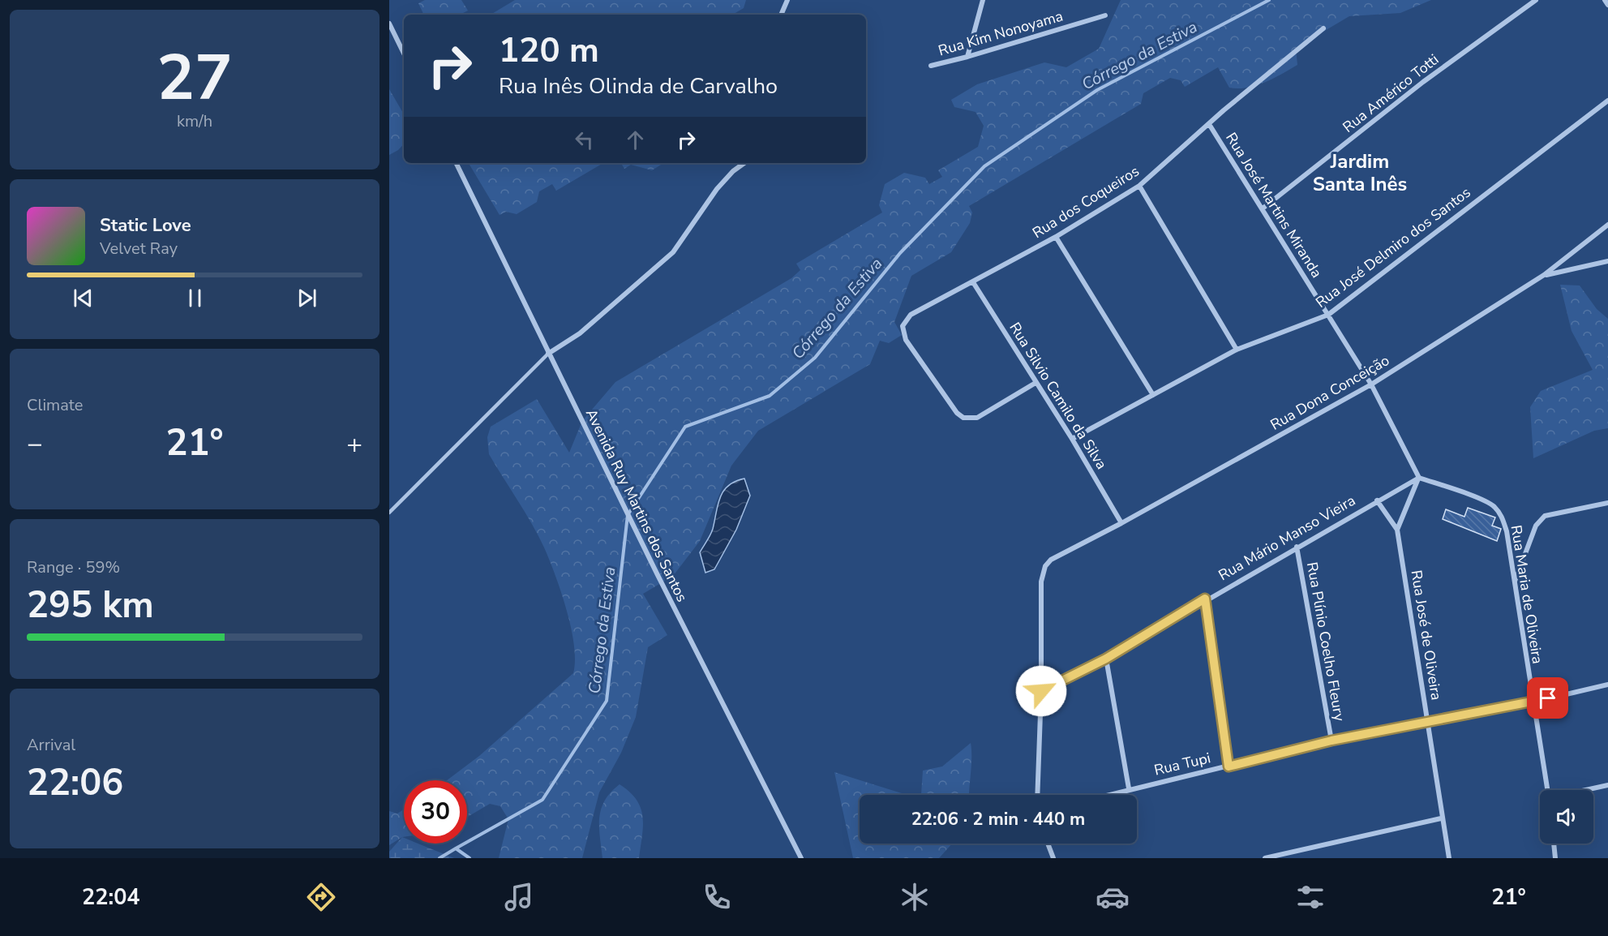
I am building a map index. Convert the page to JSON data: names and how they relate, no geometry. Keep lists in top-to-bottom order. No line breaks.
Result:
{"streets":{"street":["Rua Kim Nonoyama","Rua Américo Totti","Rua dos Coqueiros","Rua José Martins Miranda","Rua José Delmiro dos Santos","Rua Dona Conceição","Rua Silvio Camilo da Silva","Avenida Ruy Martins dos Santos","Rua Mário Manso Vieira","Rua Maria de Oliveira","Rua José de Oliveira","Rua Plínio Coelho Fleury","Rua Tupi"]},"crossings":[["Rua Américo Totti","Rua José Martins Miranda"],["Rua dos Coqueiros","Rua José Martins Miranda"],["Rua dos Coqueiros","Rua Silvio Camilo da Silva"],["Rua José Martins Miranda","Rua José Delmiro dos Santos"],["Rua José Martins Miranda","Rua Dona Conceição"],["Rua José Martins Miranda","Rua Mário Manso Vieira"],["Rua José Martins Miranda","Rua Maria de Oliveira"],["Rua José Delmiro dos Santos","Rua Silvio Camilo da Silva"],["Rua Dona Conceição","Rua Silvio Camilo da Silva"],["Rua Dona Conceição","Rua Mário Manso Vieira"],["Rua Mário Manso Vieira","Rua Maria de Oliveira"],["Rua Mário Manso Vieira","Rua Plínio Coelho Fleury"],["Rua Maria de Oliveira","Rua Tupi"],["Rua José de Oliveira","Rua Tupi"],["Rua Plínio Coelho Fleury","Rua Tupi"]],"districts":["Jardim Santa Inês"],"water":["Córrego da Estiva"],"page":{"tile":[["27","km/h"],"Climate",["Range · 59%","295 km"],["Arrival","22:06"]],"turn":["120 m","Rua Inês Olinda de Carvalho"],"song":["Static Love","Velvet Ray"],"heat":["−","21°","+"],"limit":"30","trip":"22:06 · 2 min · 440 m","tabs":["22:04","21°"]}}
